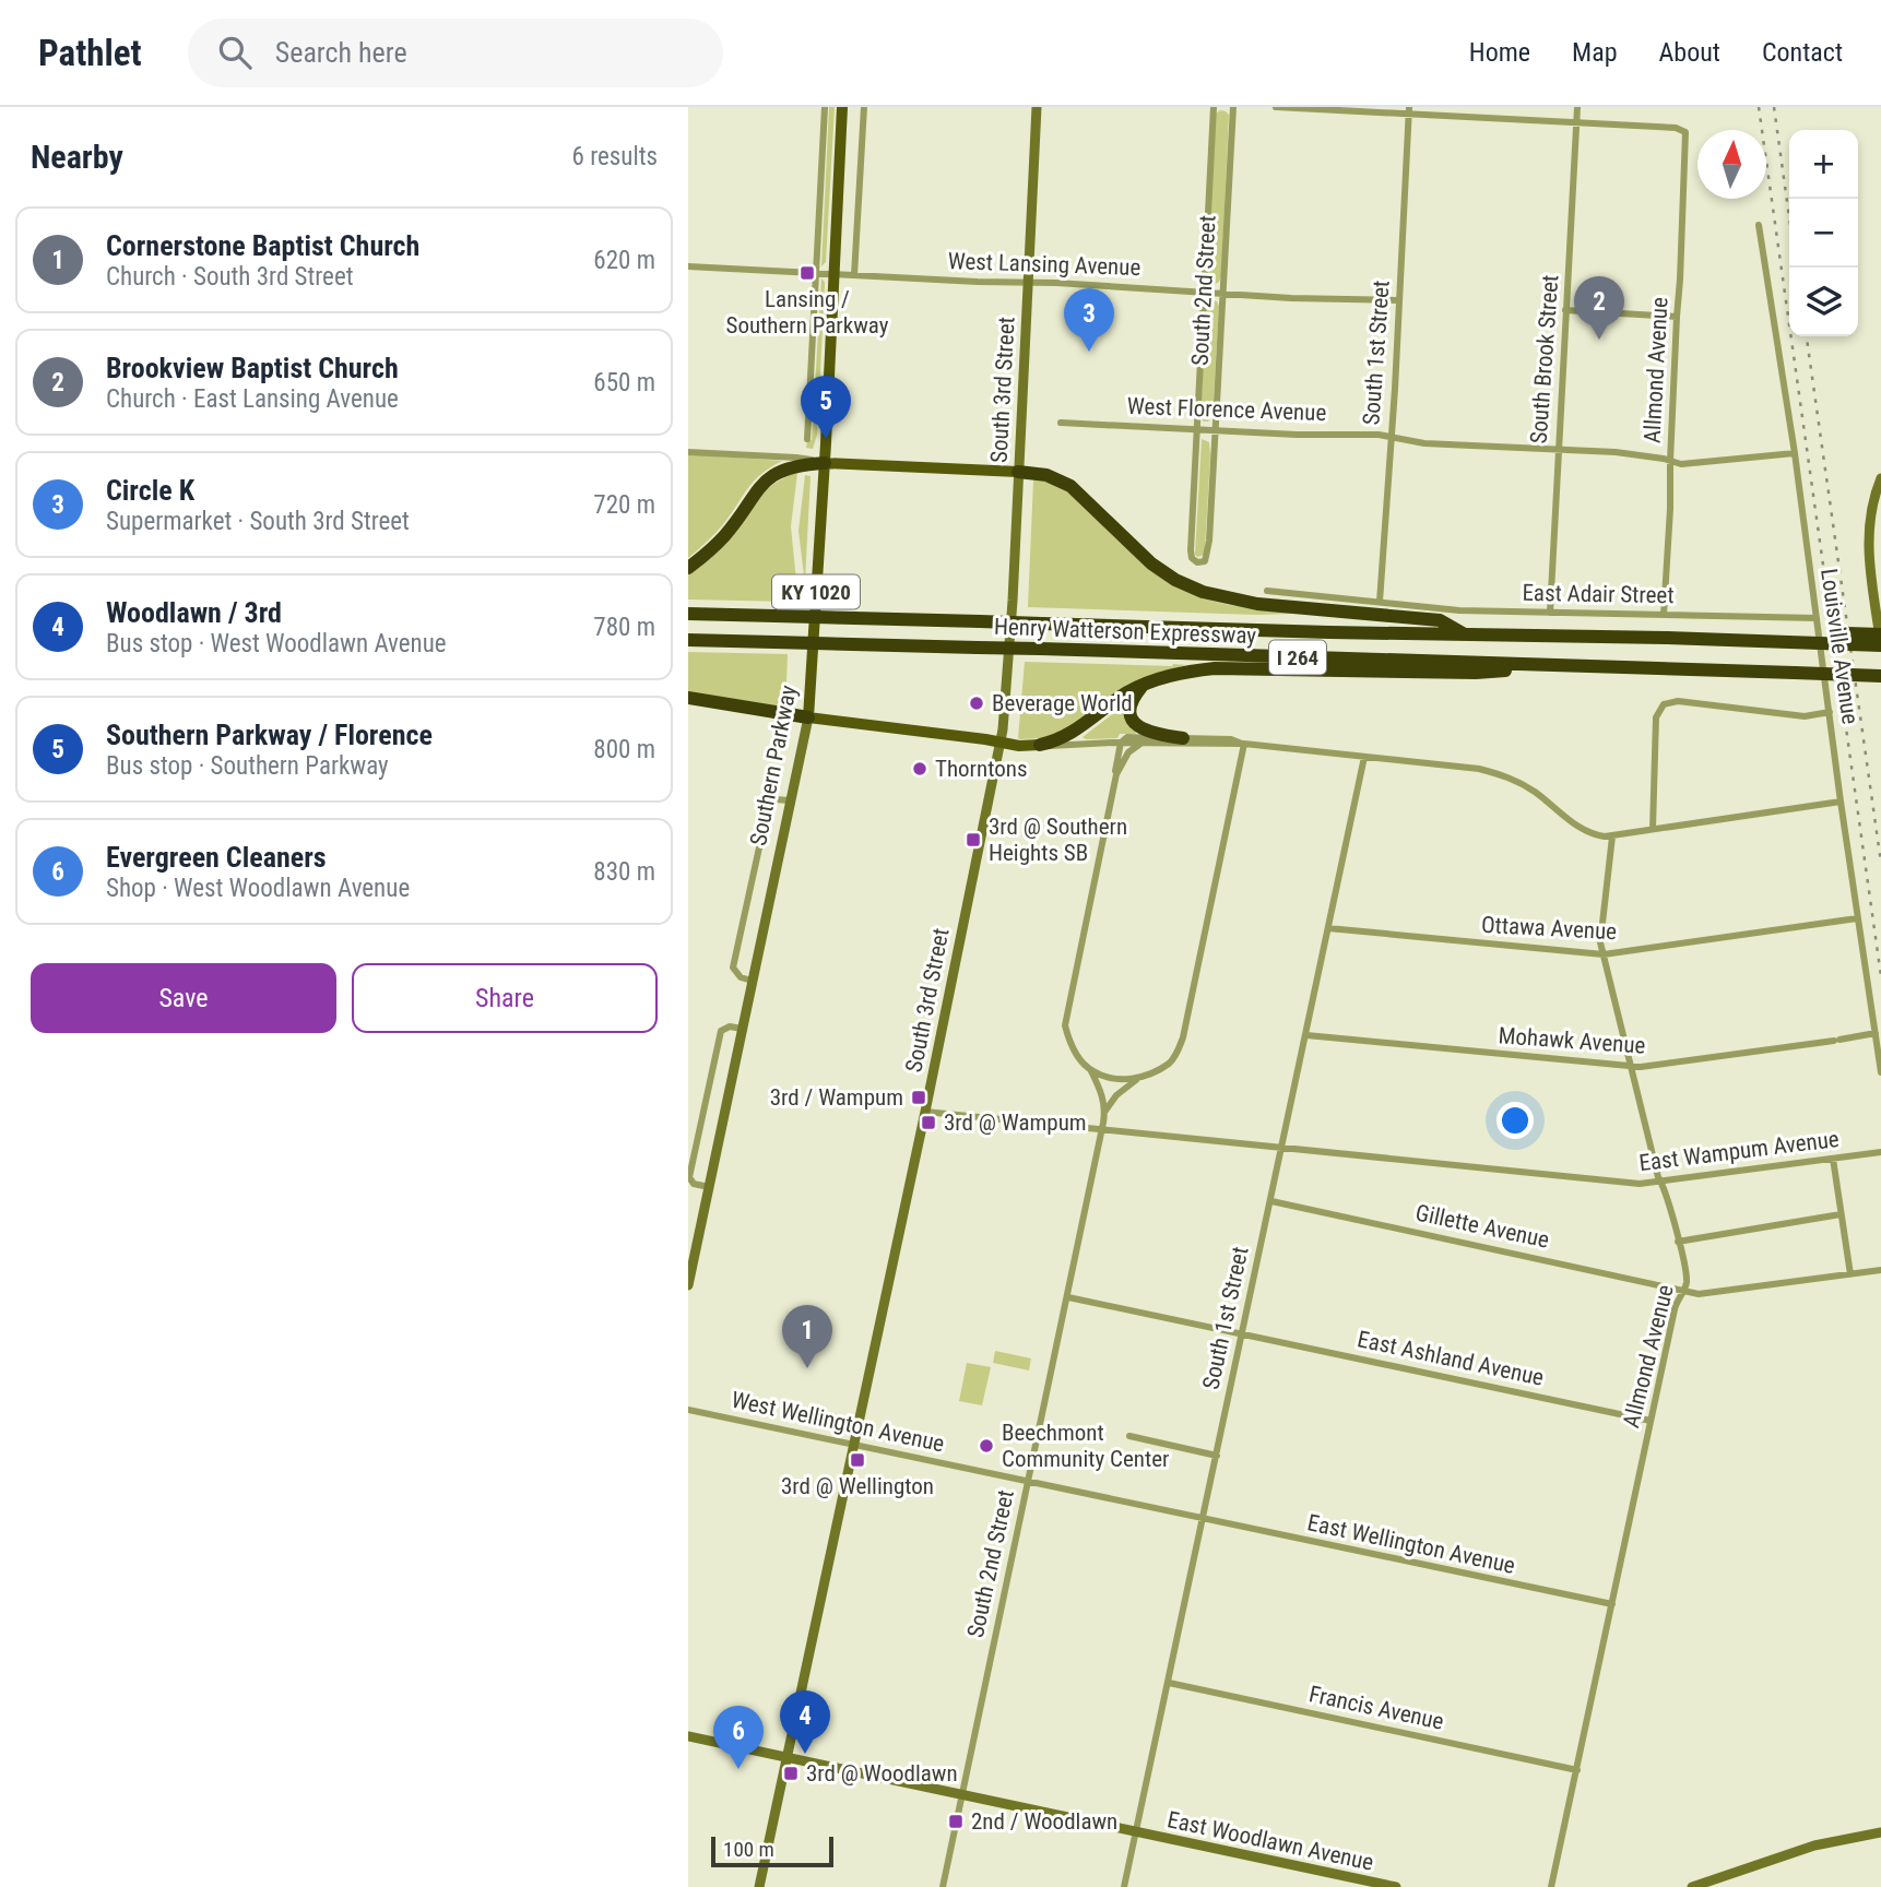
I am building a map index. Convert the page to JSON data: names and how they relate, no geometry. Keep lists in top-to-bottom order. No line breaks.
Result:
{"streets":{"highway":["Henry Watterson Expressway","I 264"],"main road":["South 3rd Street","KY 1020","Southern Parkway","East Woodlawn Avenue"],"street":["West Lansing Avenue","South 2nd Street","South 1st Street","South Brook Street","Allmond Avenue","West Florence Avenue","East Adair Street","Louisville Avenue","Ottawa Avenue","Mohawk Avenue","East Wampum Avenue","Gillette Avenue","East Ashland Avenue","West Wellington Avenue","East Wellington Avenue","Francis Avenue"]},"crossings":[["West Lansing Avenue","South 2nd Street"],["West Lansing Avenue","South 1st Street"],["West Lansing Avenue","South 3rd Street"],["West Lansing Avenue","Southern Parkway"],["South 2nd Street","West Florence Avenue"],["South 2nd Street","East Wampum Avenue"],["South 2nd Street","East Ashland Avenue"],["South 2nd Street","West Wellington Avenue"],["South 2nd Street","East Woodlawn Avenue"],["South 1st Street","West Florence Avenue"],["South 1st Street","East Adair Street"],["South 1st Street","Ottawa Avenue"],["South 1st Street","Mohawk Avenue"],["South 1st Street","East Wampum Avenue"],["South 1st Street","Gillette Avenue"],["South 1st Street","East Ashland Avenue"],["South 1st Street","West Wellington Avenue"],["South 1st Street","East Wellington Avenue"],["South 1st Street","Francis Avenue"],["South 1st Street","East Woodlawn Avenue"],["South Brook Street","Allmond Avenue"],["South Brook Street","West Florence Avenue"],["South Brook Street","East Adair Street"],["Allmond Avenue","West Florence Avenue"],["Allmond Avenue","East Adair Street"],["Allmond Avenue","Ottawa Avenue"],["Allmond Avenue","Mohawk Avenue"],["Allmond Avenue","East Wampum Avenue"],["Allmond Avenue","Gillette Avenue"],["Allmond Avenue","East Ashland Avenue"],["Allmond Avenue","East Wellington Avenue"],["Allmond Avenue","Francis Avenue"],["South 3rd Street","East Wampum Avenue"],["South 3rd Street","West Wellington Avenue"],["South 3rd Street","East Woodlawn Avenue"],["West Florence Avenue","Louisville Avenue"],["East Adair Street","Louisville Avenue"],["Louisville Avenue","Ottawa Avenue"],["Louisville Avenue","Mohawk Avenue"],["West Wellington Avenue","East Wellington Avenue"]],"places":{"transit":["Lansing / Southern Parkway","3rd @ Southern Heights SB","3rd / Wampum","3rd @ Wampum","3rd @ Wellington","3rd @ Woodlawn","2nd / Woodlawn"],"other":["Beverage World","Thorntons","Beechmont Community Center"]},"scale_bar":"100 m","north":"top","page":{"header":"Pathlet","search":"Search here","nav":["Home","Map","About","Contact"],"heading":["Nearby","6 results"],"map_buttons":["+","−"],"list":[{"mark":"1","name":"Cornerstone Baptist Church","note":"Church · South 3rd Street","value":"620 m"},{"mark":"2","name":"Brookview Baptist Church","note":"Church · East Lansing Avenue","value":"650 m"},{"mark":"3","name":"Circle K","note":"Supermarket · South 3rd Street","value":"720 m"},{"mark":"4","name":"Woodlawn / 3rd","note":"Bus stop · West Woodlawn Avenue","value":"780 m"},{"mark":"5","name":"Southern Parkway / Florence","note":"Bus stop · Southern Parkway","value":"800 m"},{"mark":"6","name":"Evergreen Cleaners","note":"Shop · West Woodlawn Avenue","value":"830 m"}],"pins":["2","3","5","1","4","6"],"buttons":["Save","Share"],"scale":"100 m"}}
